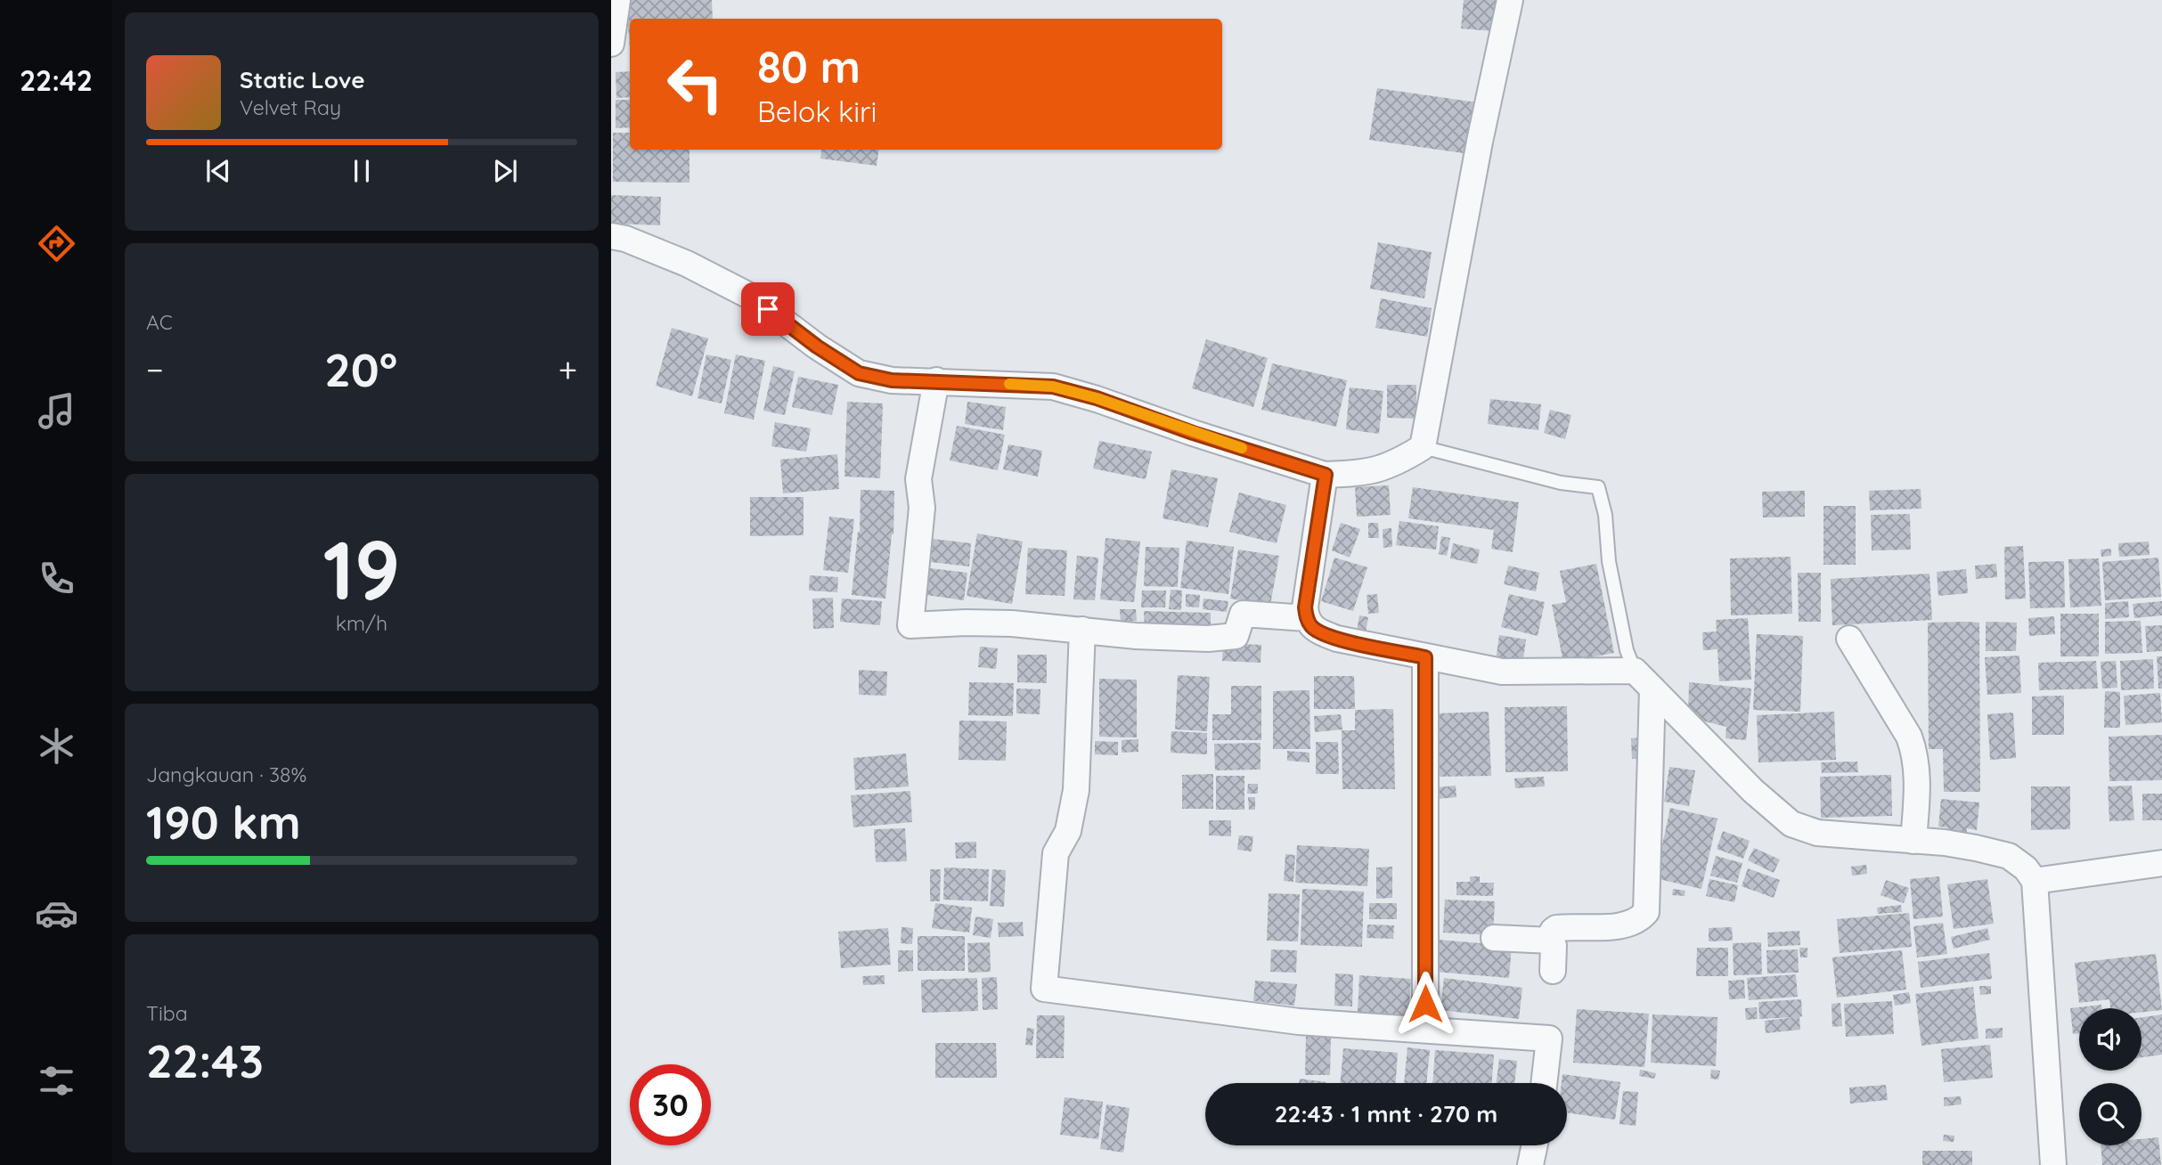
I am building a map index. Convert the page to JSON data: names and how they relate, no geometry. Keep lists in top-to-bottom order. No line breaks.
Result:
{"page":{"tabs":"22:42","turn":["80 m","Belok kiri"],"song":["Static Love","Velvet Ray"],"tile":["AC",["19","km/h"],["Jangkauan · 38%","190 km"],["Tiba","22:43"]],"heat":["−","20°","+"],"limit":"30","trip":"22:43 · 1 mnt · 270 m"}}
